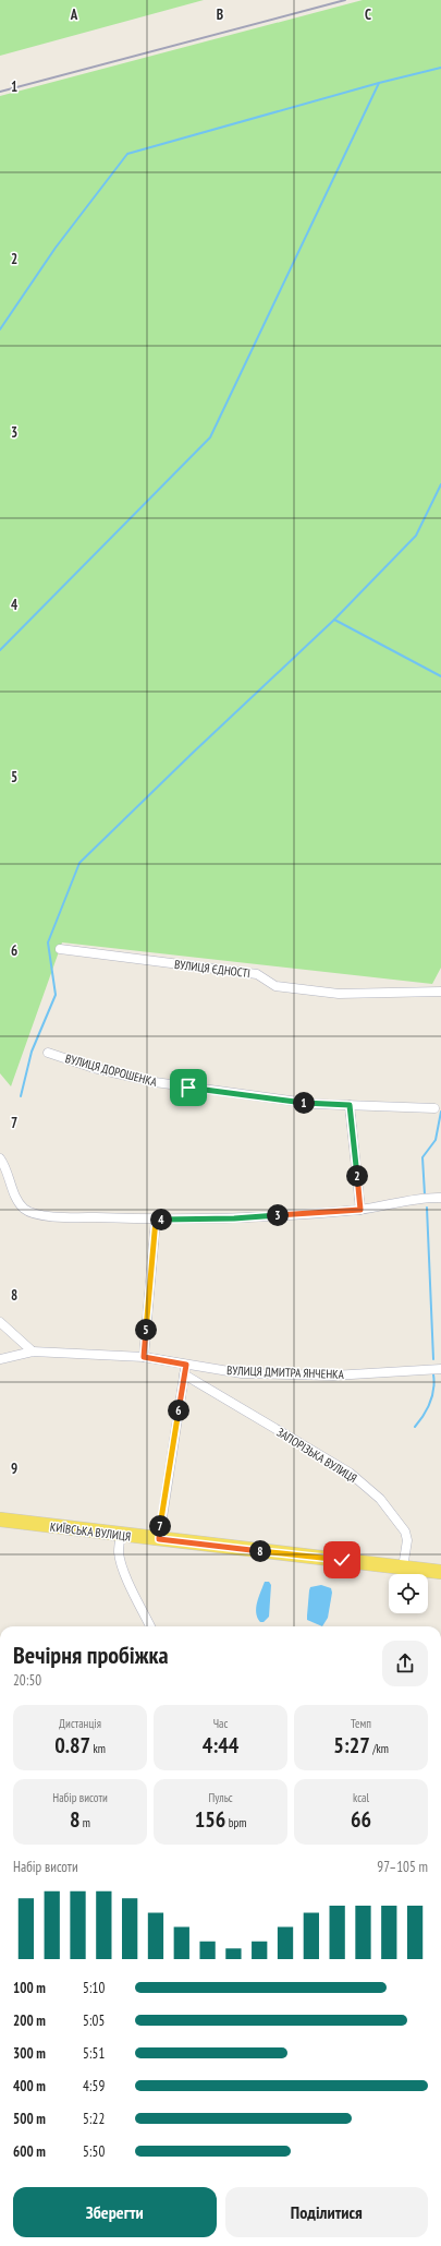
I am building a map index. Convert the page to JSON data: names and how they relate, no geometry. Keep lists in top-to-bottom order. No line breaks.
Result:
{"streets":{"main road":["КИЇВСЬКА ВУЛИЦЯ"],"street":["ВУЛИЦЯ ЄДНОСТІ","ВУЛИЦЯ ДОРОШЕНКА","ВУЛИЦЯ ДМИТРА ЯНЧЕНКА","ЗАПОРІЗЬКА ВУЛИЦЯ"]},"crossings":[["ЗАПОРІЗЬКА ВУЛИЦЯ","КИЇВСЬКА ВУЛИЦЯ"]],"page":{"pins":["1","2","3","4","5","6","7","8"],"heading":["Вечірня пробіжка","20:50"],"stats":[["Дистанція","0.87 km"],["Час","4:44"],["Темп","5:27 /km"],["Набір висоти","8 m"],["Пульс","156 bpm"],["kcal","66"]],"chart":["Набір висоти","97–105 m"],"list":[{"name":"100 m","note":"5:10"},{"name":"200 m","note":"5:05"},{"name":"300 m","note":"5:51"},{"name":"400 m","note":"4:59"},{"name":"500 m","note":"5:22"},{"name":"600 m","note":"5:50"}],"buttons":["Зберегти","Поділитися"]},"grid":{"columns":["A","B","C"],"rows":["1","2","3","4","5","6","7","8","9"]}}
